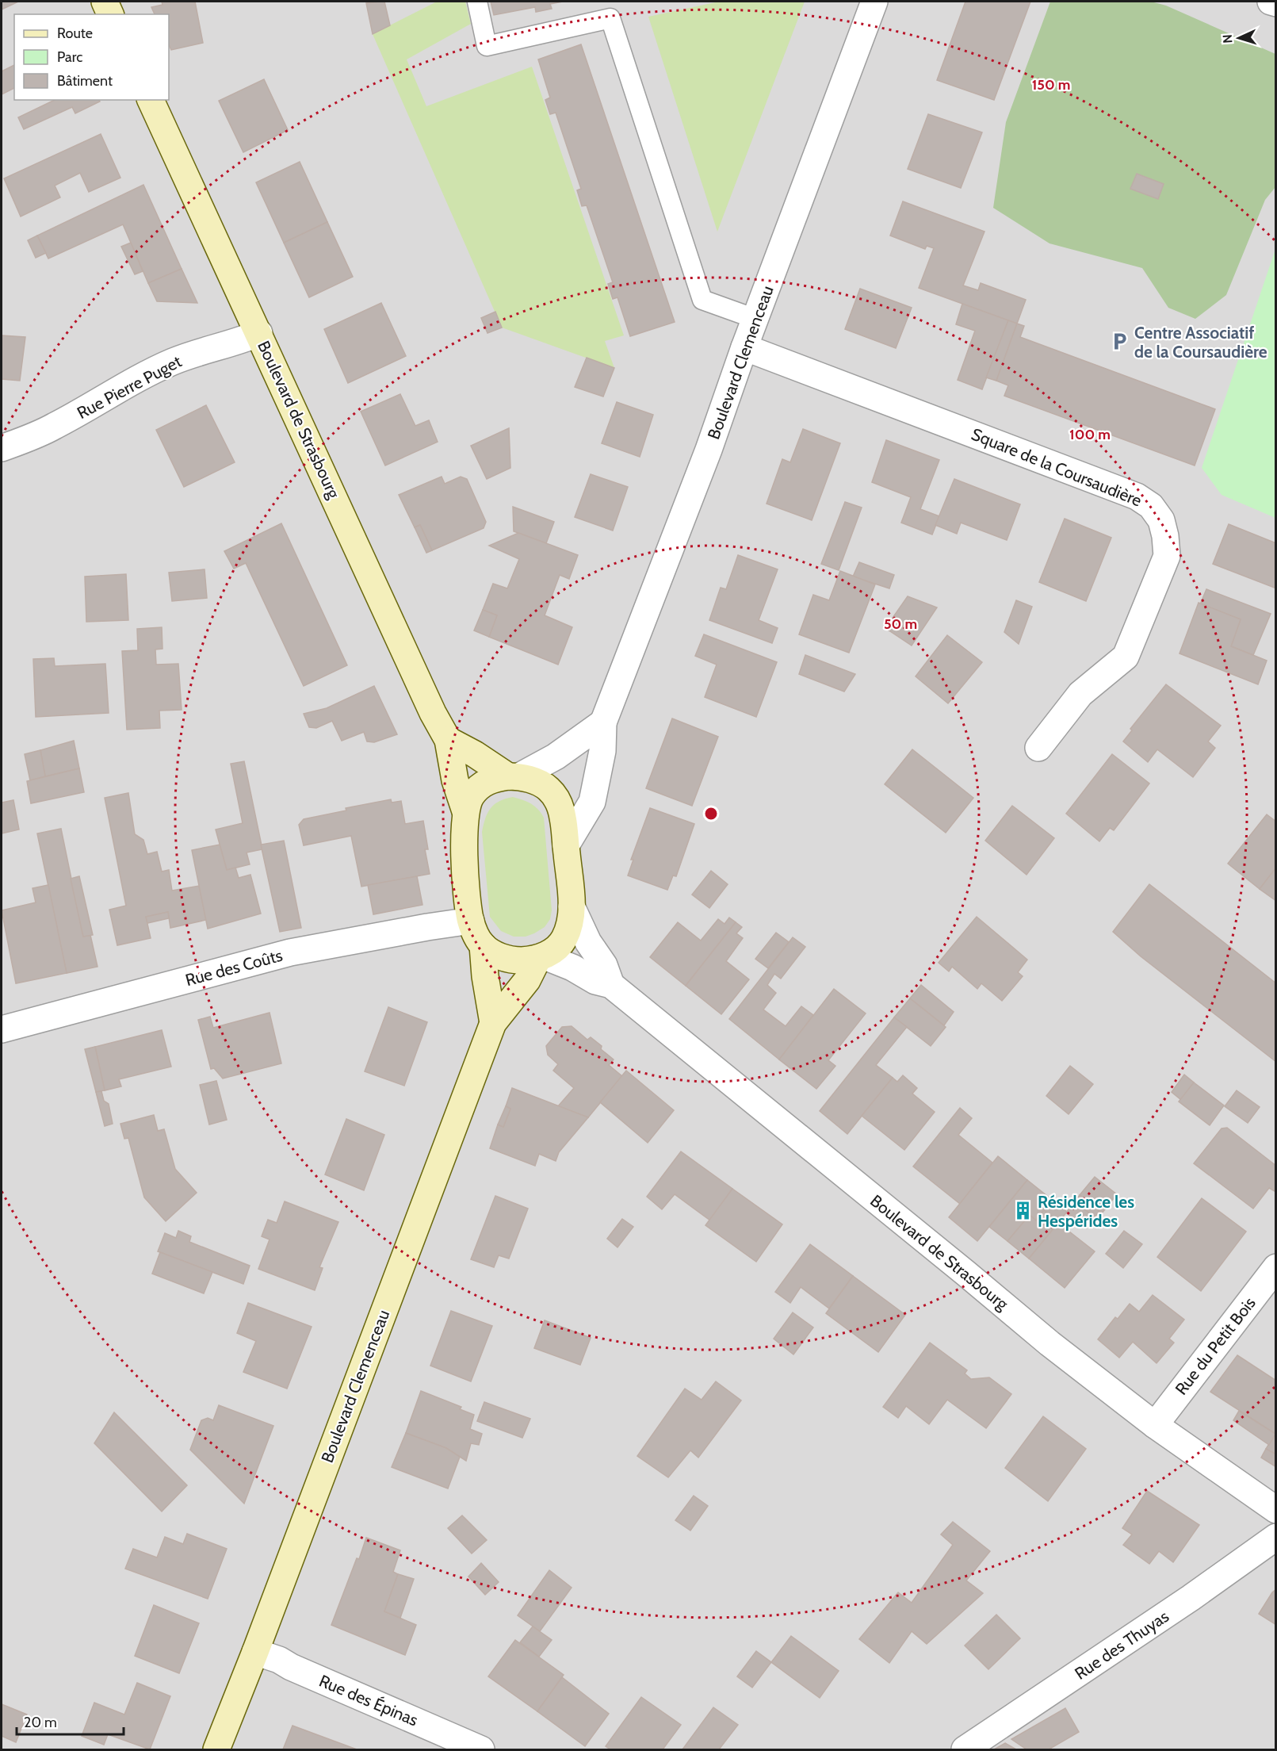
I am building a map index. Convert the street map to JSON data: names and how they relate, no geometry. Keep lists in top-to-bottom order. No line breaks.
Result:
{"streets":{"main road":["Boulevard Clemenceau","Boulevard de Strasbourg"],"street":["Rue Pierre Puget","Square de la Coursaudière","Rue des Coûts","Rue du Petit Bois","Rue des Thuyas","Rue des Épinas"]},"crossings":[["Boulevard Clemenceau","Boulevard de Strasbourg"],["Boulevard Clemenceau","Square de la Coursaudière"],["Boulevard Clemenceau","Rue des Coûts"],["Boulevard Clemenceau","Rue des Épinas"],["Rue Pierre Puget","Boulevard de Strasbourg"],["Boulevard de Strasbourg","Rue des Coûts"],["Boulevard de Strasbourg","Rue du Petit Bois"]],"places":{"parking":["Centre Associatif de la Coursaudière"],"building":["Résidence les Hespérides"]},"legend":["Route","Parc","Bâtiment"],"scale_bar":"20 m","north":"left","rings":["150 m","100 m","50 m"]}
